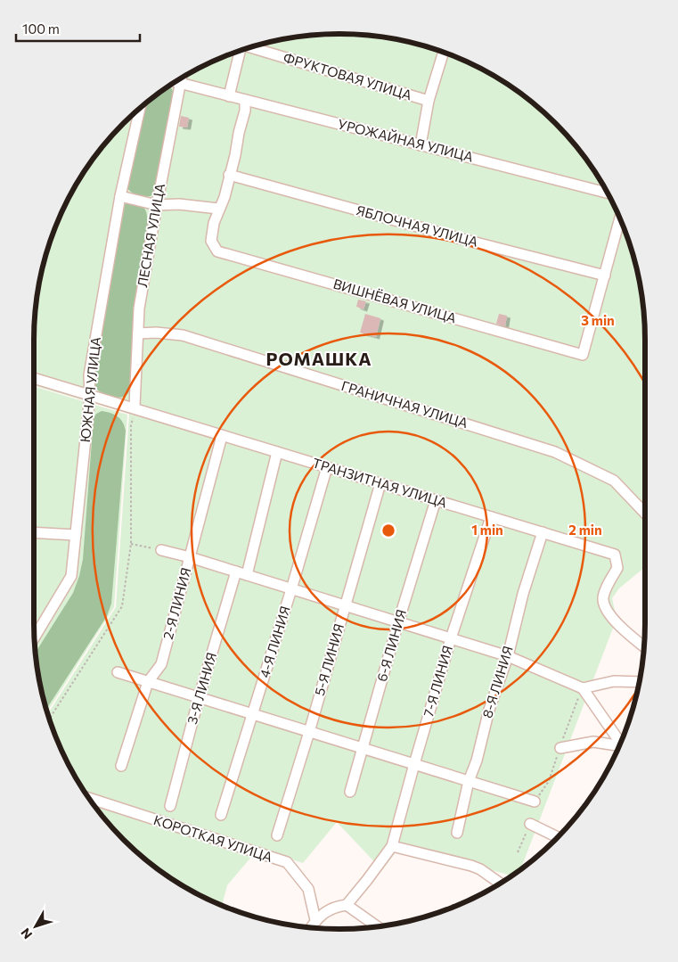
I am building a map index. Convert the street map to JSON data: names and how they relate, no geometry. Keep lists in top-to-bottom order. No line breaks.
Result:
{"streets":{"street":["ФРУКТОВАЯ УЛИЦА","УРОЖАЙНАЯ УЛИЦА","ЯБЛОЧНАЯ УЛИЦА","ЛЕСНАЯ УЛИЦА","ВИШНЁВАЯ УЛИЦА","ЮЖНАЯ УЛИЦА","ГРАНИЧНАЯ УЛИЦА","ТРАНЗИТНАЯ УЛИЦА","2-Я ЛИНИЯ","4-Я ЛИНИЯ","6-Я ЛИНИЯ","5-Я ЛИНИЯ","7-Я ЛИНИЯ","8-Я ЛИНИЯ","3-Я ЛИНИЯ","КОРОТКАЯ УЛИЦА"]},"crossings":[["УРОЖАЙНАЯ УЛИЦА","ЛЕСНАЯ УЛИЦА"],["ЯБЛОЧНАЯ УЛИЦА","ВИШНЁВАЯ УЛИЦА"],["ЛЕСНАЯ УЛИЦА","ГРАНИЧНАЯ УЛИЦА"],["ЛЕСНАЯ УЛИЦА","ТРАНЗИТНАЯ УЛИЦА"],["ЮЖНАЯ УЛИЦА","ТРАНЗИТНАЯ УЛИЦА"],["ТРАНЗИТНАЯ УЛИЦА","2-Я ЛИНИЯ"],["ТРАНЗИТНАЯ УЛИЦА","4-Я ЛИНИЯ"],["ТРАНЗИТНАЯ УЛИЦА","6-Я ЛИНИЯ"],["ТРАНЗИТНАЯ УЛИЦА","5-Я ЛИНИЯ"],["ТРАНЗИТНАЯ УЛИЦА","7-Я ЛИНИЯ"],["ТРАНЗИТНАЯ УЛИЦА","8-Я ЛИНИЯ"],["ТРАНЗИТНАЯ УЛИЦА","3-Я ЛИНИЯ"]],"districts":["РОМАШКА"],"scale_bar":"100 m","north":"bottom left","rings":["3 min","1 min","2 min"]}
